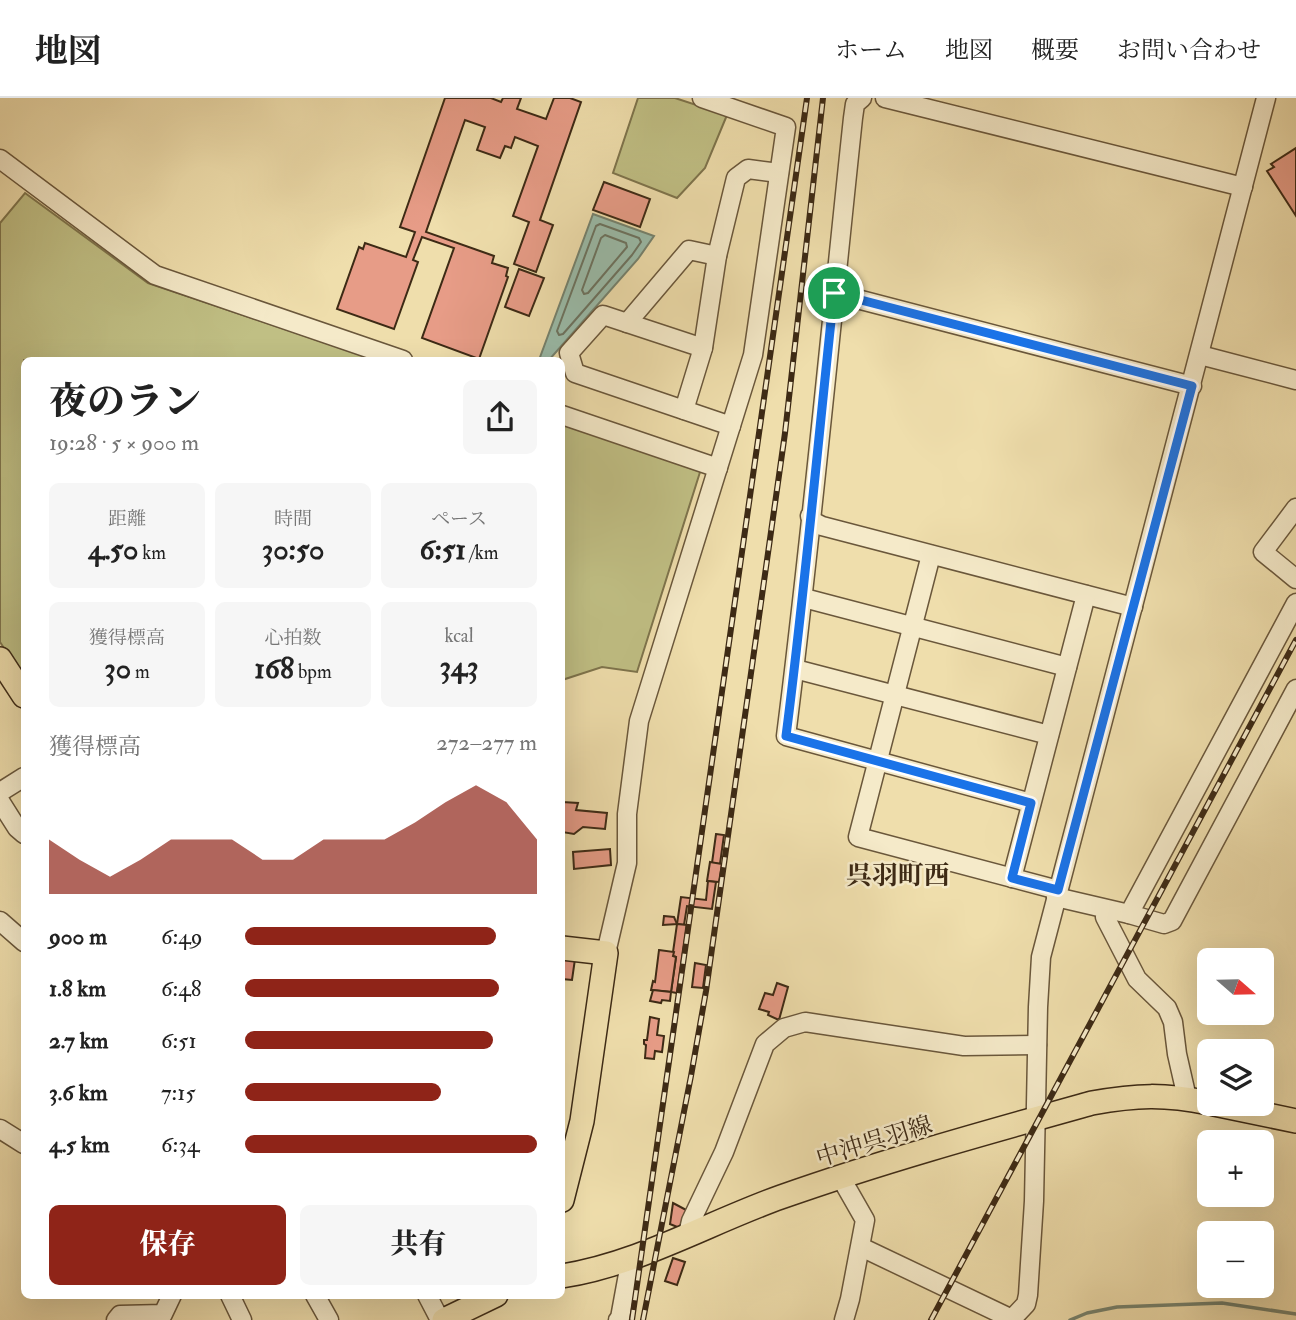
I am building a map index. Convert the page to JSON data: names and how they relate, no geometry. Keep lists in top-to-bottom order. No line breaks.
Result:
{"streets":{"main road":["中沖呉羽線"]},"districts":["呉羽町西"],"north":"right","page":{"header":"地図","nav":["ホーム","地図","概要","お問い合わせ"],"heading":["夜のラン","19:28 · 5 × 900 m"],"stats":[["距離","4.50 km"],["時間","30:50"],["ペース","6:51 /km"],["獲得標高","30 m"],["心拍数","168 bpm"],["kcal","343"]],"chart":["獲得標高","272–277 m"],"list":[{"name":"900 m","note":"6:49"},{"name":"1.8 km","note":"6:48"},{"name":"2.7 km","note":"6:51"},{"name":"3.6 km","note":"7:15"},{"name":"4.5 km","note":"6:34"}],"map_buttons":["+","−"],"buttons":["保存","共有"]}}
